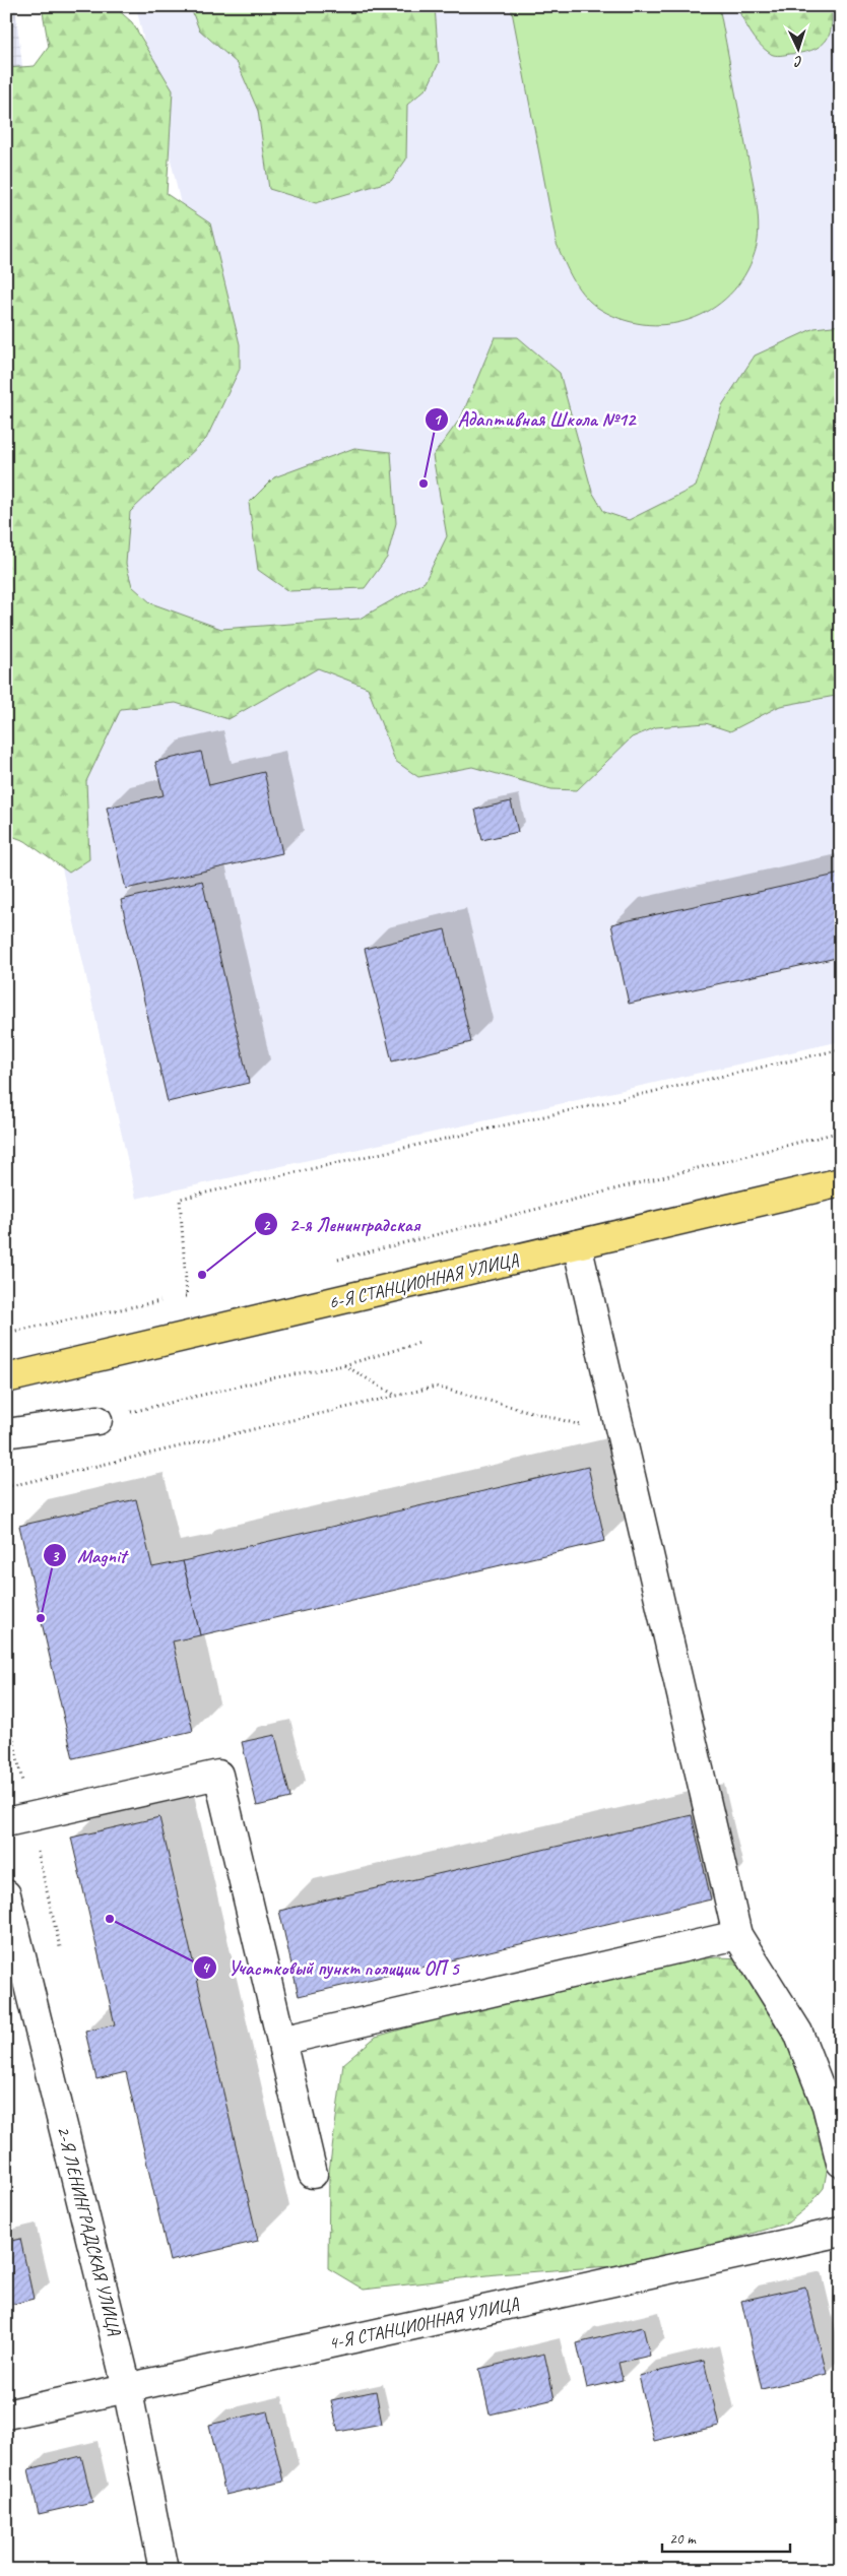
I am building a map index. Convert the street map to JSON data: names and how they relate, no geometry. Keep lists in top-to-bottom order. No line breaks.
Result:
{"streets":{"main road":["6-Я СТАНЦИОННАЯ УЛИЦА"],"street":["2-Я ЛЕНИНГРАДСКАЯ УЛИЦА","4-Я СТАНЦИОННАЯ УЛИЦА"]},"crossings":[["2-Я ЛЕНИНГРАДСКАЯ УЛИЦА","4-Я СТАНЦИОННАЯ УЛИЦА"]],"places":["Адаптивная Школа №12","2-я Ленинградская","Magnit","Участковый пункт полиции ОП 5"],"scale_bar":"20 m","north":"bottom"}
